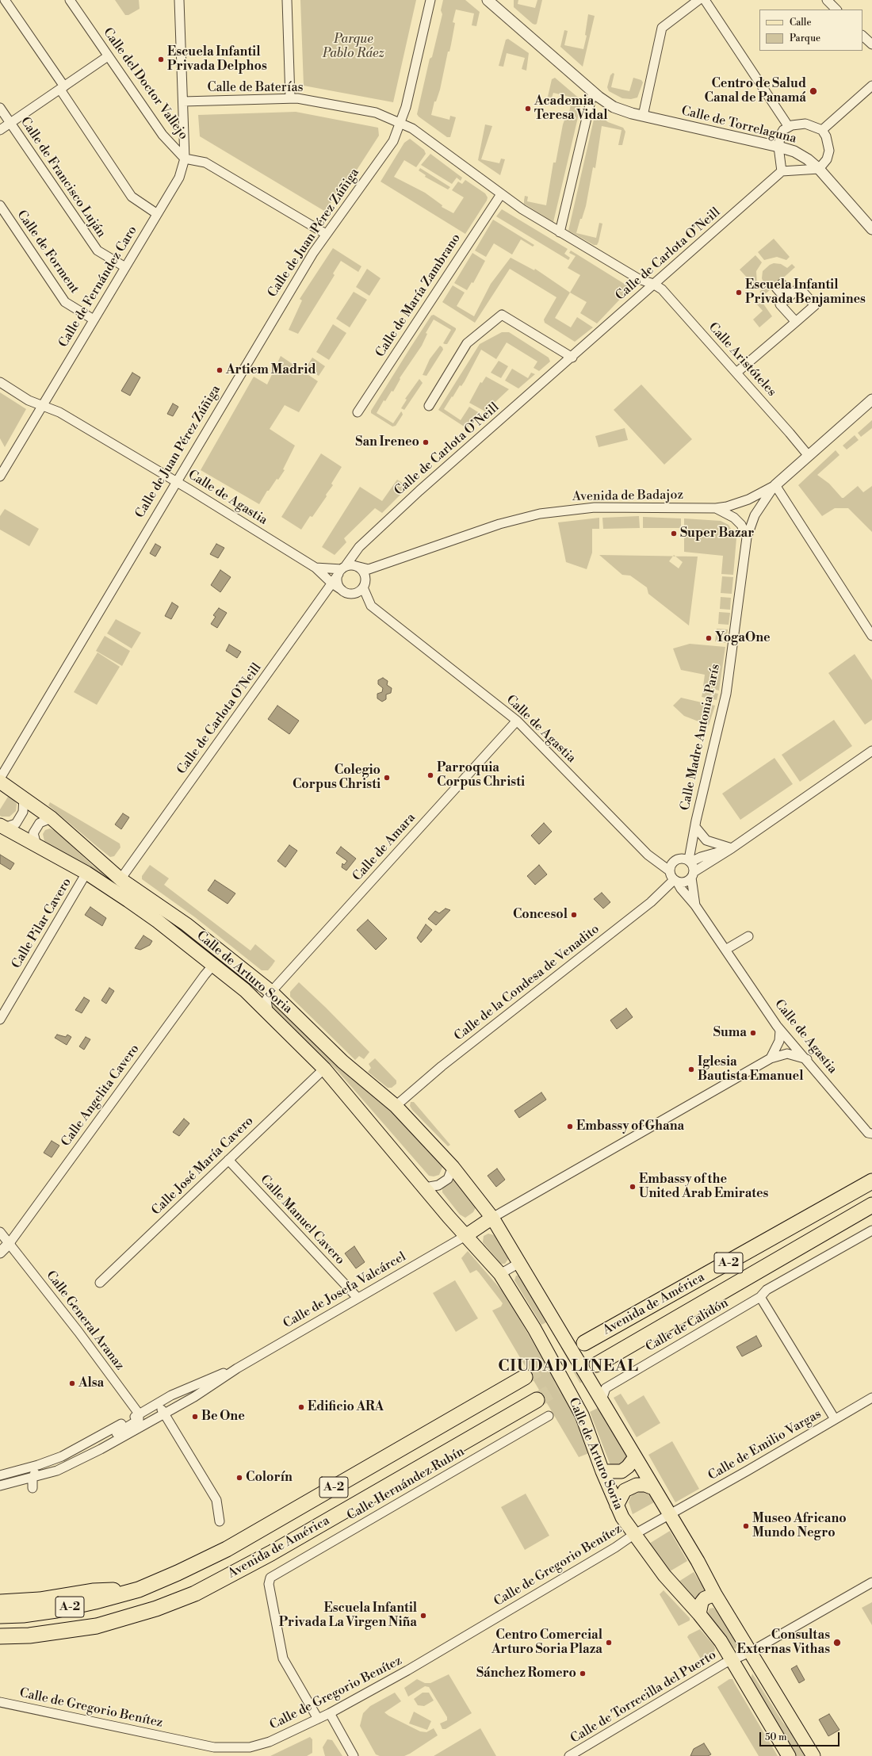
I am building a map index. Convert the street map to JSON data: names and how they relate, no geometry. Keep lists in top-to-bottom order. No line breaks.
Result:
{"streets":{"highway":["A-2","Avenida de América"],"main road":["Calle de Arturo Soria"],"street":["Calle del Doctor Vallejo","Calle de Baterías","Calle de Torrelaguna","Calle de Francisco Luján","Calle de Juan Pérez Zúñiga","Calle de Forment","Calle de Carlota O’Neill","Calle de Fernández Caro","Calle de María Zambrano","Calle Aristóteles","Avenida de Badajoz","Calle de Agastia","Calle Madre Antonia París","Calle de Amara","Calle Pilar Cavero","Calle de la Condesa de Venadito","Calle Angelita Cavero","Calle José María Cavero","Calle Manuel Cavero","Calle de Josefa Valcárcel","Calle General Aranaz","Calle de Calidón","Calle de Emilio Vargas","Calle Hernández Rubín","Calle de Gregorio Benítez","Calle de Torrecilla del Puerto"]},"crossings":[["Calle del Doctor Vallejo","Calle de Juan Pérez Zúñiga"],["Calle del Doctor Vallejo","Calle de Fernández Caro"],["Calle de Baterías","Calle de Juan Pérez Zúñiga"],["Calle de Baterías","Calle de Fernández Caro"],["Calle de Francisco Luján","Calle de Fernández Caro"],["Calle de Juan Pérez Zúñiga","Calle de Agastia"],["Calle de Forment","Calle de Fernández Caro"],["Calle de Carlota O’Neill","Calle Aristóteles"],["Calle de Carlota O’Neill","Avenida de Badajoz"],["Calle de Carlota O’Neill","Calle de Agastia"],["Calle de Carlota O’Neill","Calle de Arturo Soria"],["Calle de Fernández Caro","Calle de Agastia"],["Calle Aristóteles","Avenida de Badajoz"],["Avenida de Badajoz","Calle de Agastia"],["Avenida de Badajoz","Calle Madre Antonia París"],["Calle de Agastia","Calle Madre Antonia París"],["Calle de Agastia","Calle de Amara"],["Calle de Agastia","Calle de la Condesa de Venadito"],["Calle Madre Antonia París","Calle de la Condesa de Venadito"],["Calle de Amara","Calle de Arturo Soria"],["Calle Pilar Cavero","Calle de Arturo Soria"],["Calle de Arturo Soria","Calle de la Condesa de Venadito"],["Calle de Arturo Soria","Calle Angelita Cavero"],["Calle de Arturo Soria","Calle José María Cavero"],["Calle de Arturo Soria","Calle de Josefa Valcárcel"],["Calle de Arturo Soria","Calle de Calidón"],["Calle de Arturo Soria","Calle de Emilio Vargas"],["Calle de Arturo Soria","Calle de Gregorio Benítez"],["Calle de Arturo Soria","Calle de Torrecilla del Puerto"],["Calle Angelita Cavero","Calle General Aranaz"],["Calle José María Cavero","Calle Manuel Cavero"],["Calle Manuel Cavero","Calle de Josefa Valcárcel"],["Calle de Josefa Valcárcel","Calle General Aranaz"],["Calle Hernández Rubín","Calle de Gregorio Benítez"]],"districts":["CIUDAD LINEAL"],"parks":["Parque Pablo Ráez"],"places":["Escuela Infantil Privada Delphos","Centro de Salud Canal de Panamá","Academia Teresa Vidal","Escuela Infantil Privada Benjamines","Artiem Madrid","San Ireneo","Super Bazar","YogaOne","Parroquia Corpus Christi","Colegio Corpus Christi","Concesol","Suma","Iglesia Bautista Emanuel","Embassy of Ghana","Embassy of the United Arab Emirates","Alsa","Edificio ARA","Be One","Colorín","Museo Africano Mundo Negro","Escuela Infantil Privada La Virgen Niña","Centro Comercial Arturo Soria Plaza","Consultas Externas Vithas","Sánchez Romero"],"legend":["Calle","Parque"],"scale_bar":"50 m"}
